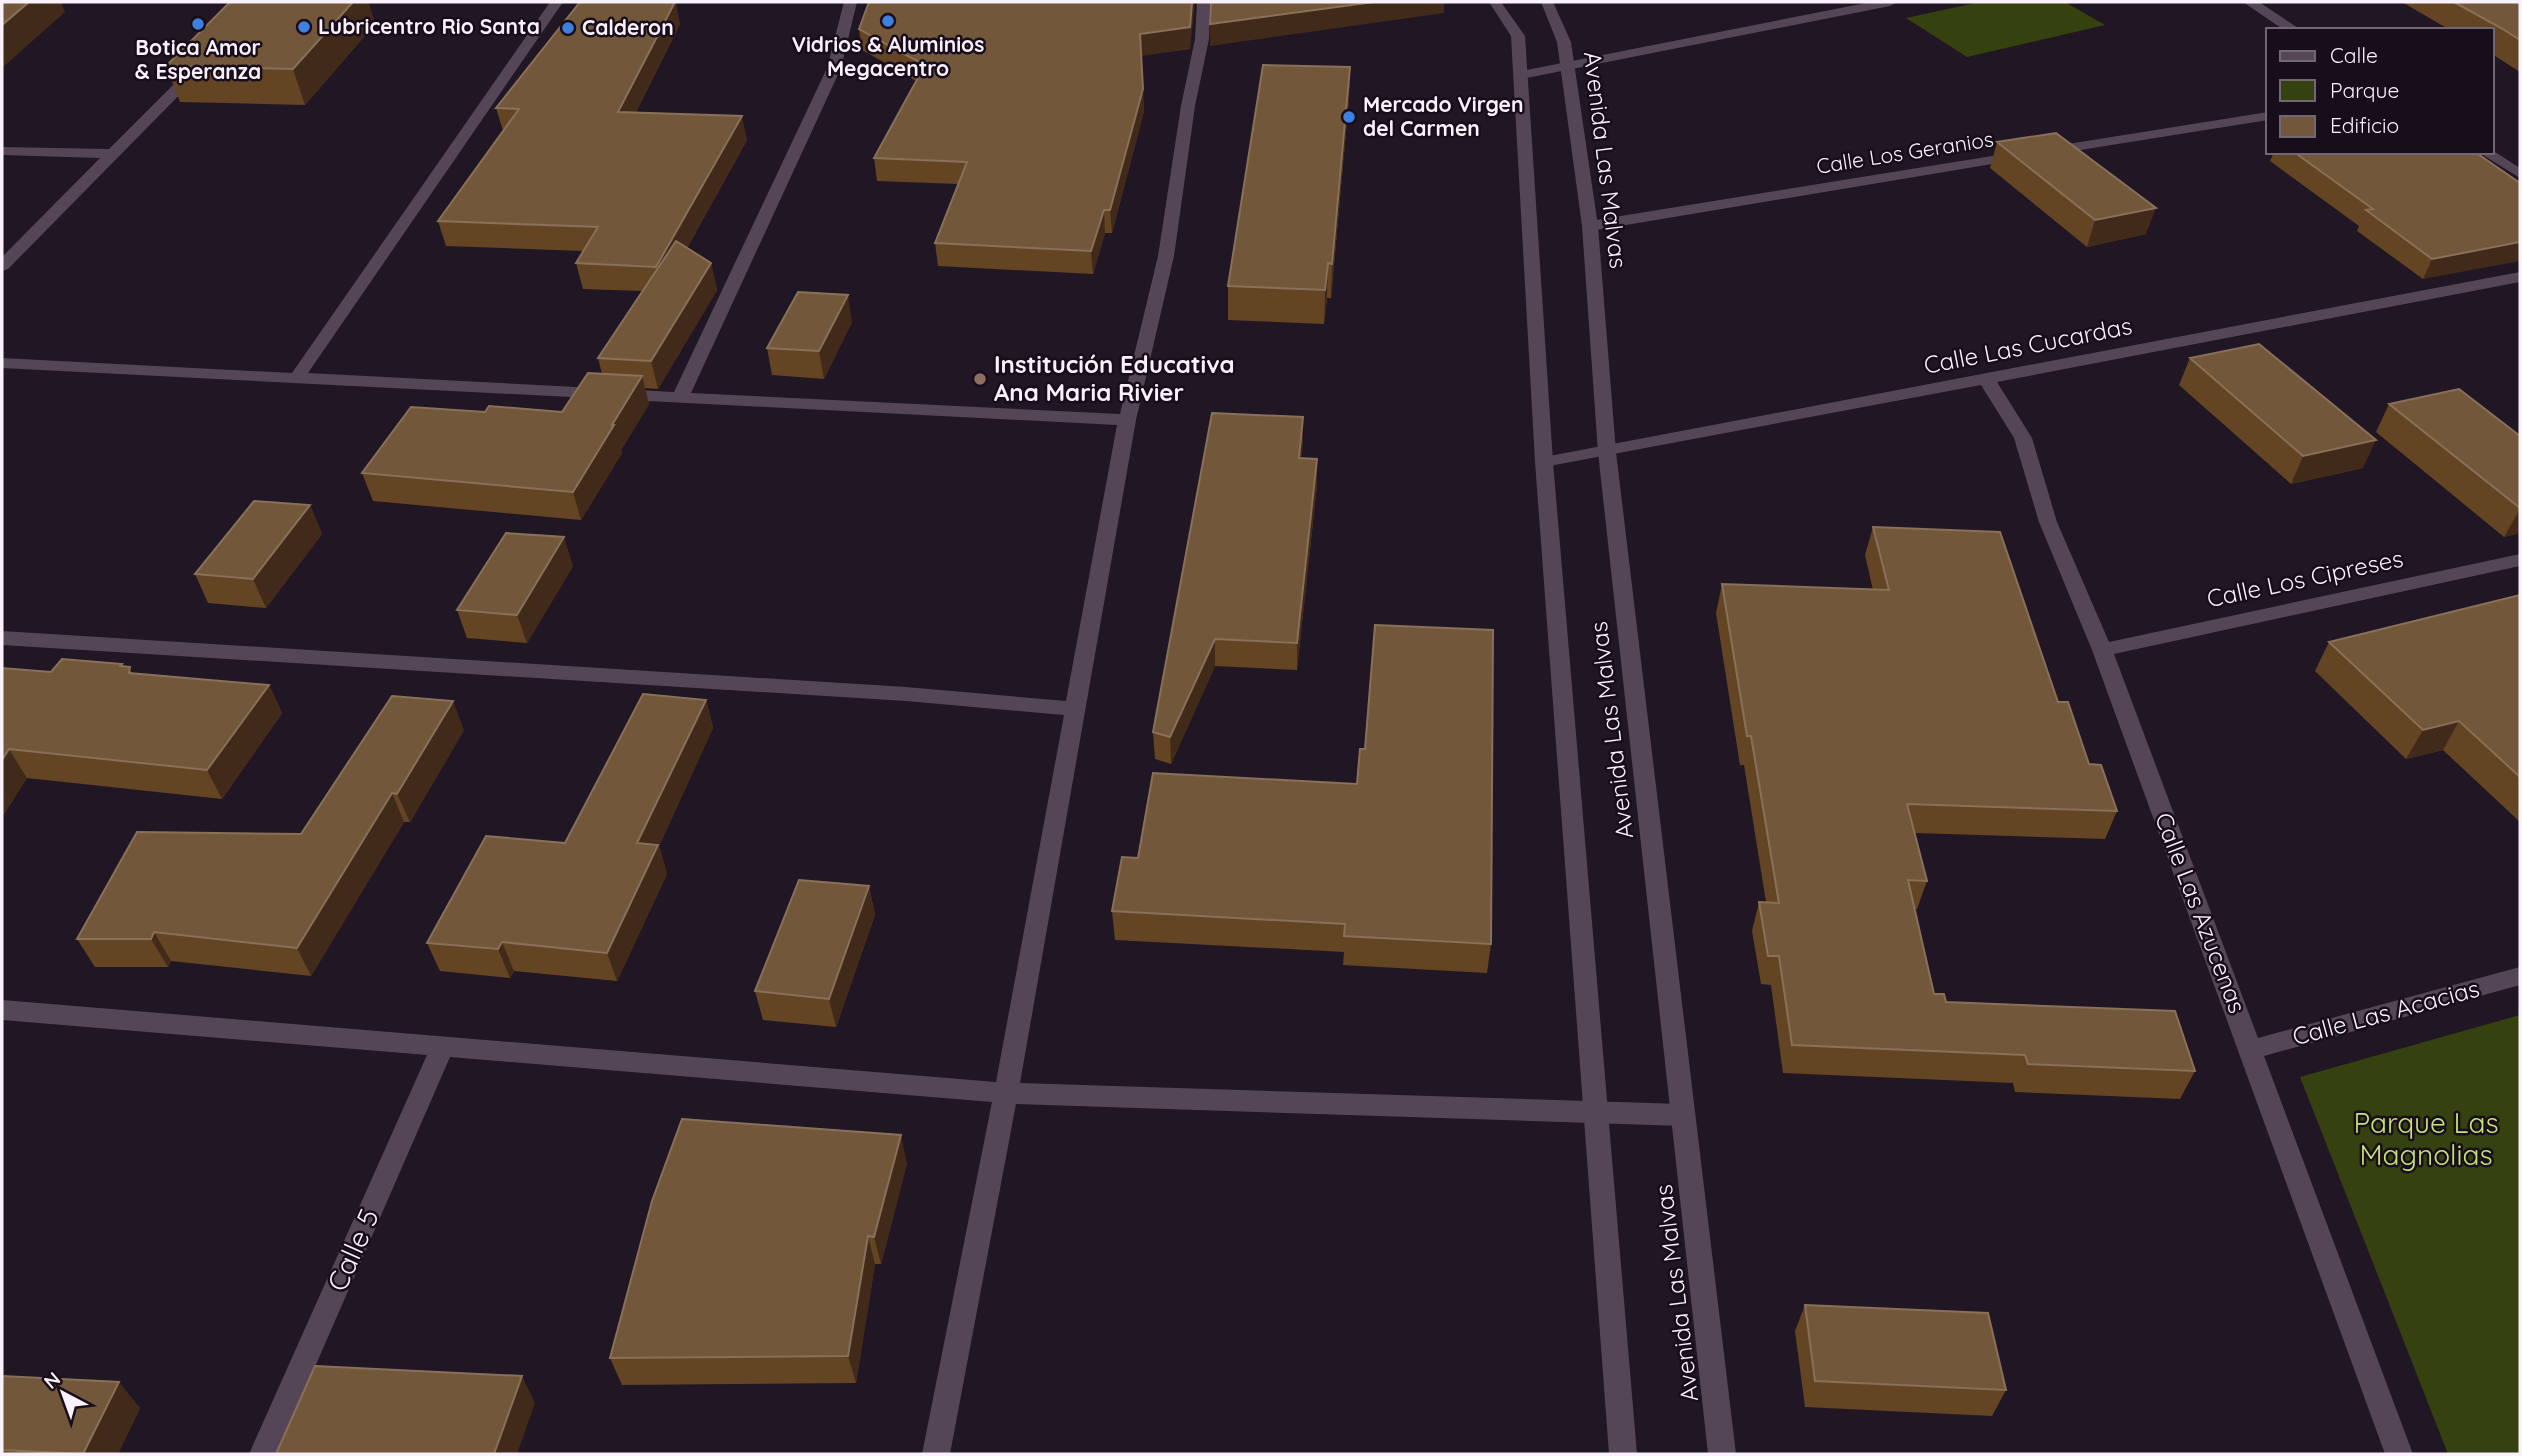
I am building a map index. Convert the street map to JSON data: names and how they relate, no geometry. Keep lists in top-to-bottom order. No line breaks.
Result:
{"streets":{"street":["Calle Los Geranios","Avenida Las Malvas","Calle Las Cucardas","Calle Los Cipreses","Calle Las Azucenas","Calle Las Acacias","Calle 5"]},"crossings":[["Calle Los Geranios","Avenida Las Malvas"],["Avenida Las Malvas","Calle Las Cucardas"],["Calle Las Cucardas","Calle Las Azucenas"],["Calle Los Cipreses","Calle Las Azucenas"],["Calle Las Azucenas","Calle Las Acacias"]],"parks":["Parque Las Magnolias"],"places":["Vidrios & Aluminios Megacentro","Botica Amor & Esperanza","Lubricentro Rio Santa","Calderon","Mercado Virgen del Carmen","Institución Educativa Ana Maria Rivier"],"legend":["Calle","Parque","Edificio"],"north":"top left"}
